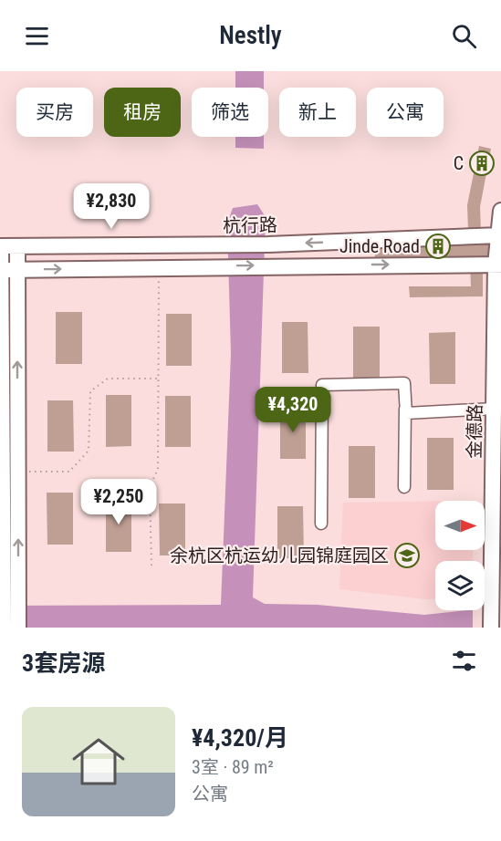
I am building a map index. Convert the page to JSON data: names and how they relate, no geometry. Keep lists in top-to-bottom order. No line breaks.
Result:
{"streets":{"street":["杭行路","金德路"]},"crossings":[["杭行路","金德路"]],"places":{"building":["C","Jinde Road"],"school or university":["余杭区杭运幼儿园锦庭园区"]},"north":"right","page":{"header":"Nestly","chip":["买房","租房","筛选","新上","公寓"],"price":["¥2,830","¥4,320","¥2,250"],"heading":"3套房源","list":[{"name":"¥4,320/月","note":"3室 · 89 m² · 公寓"}]}}
